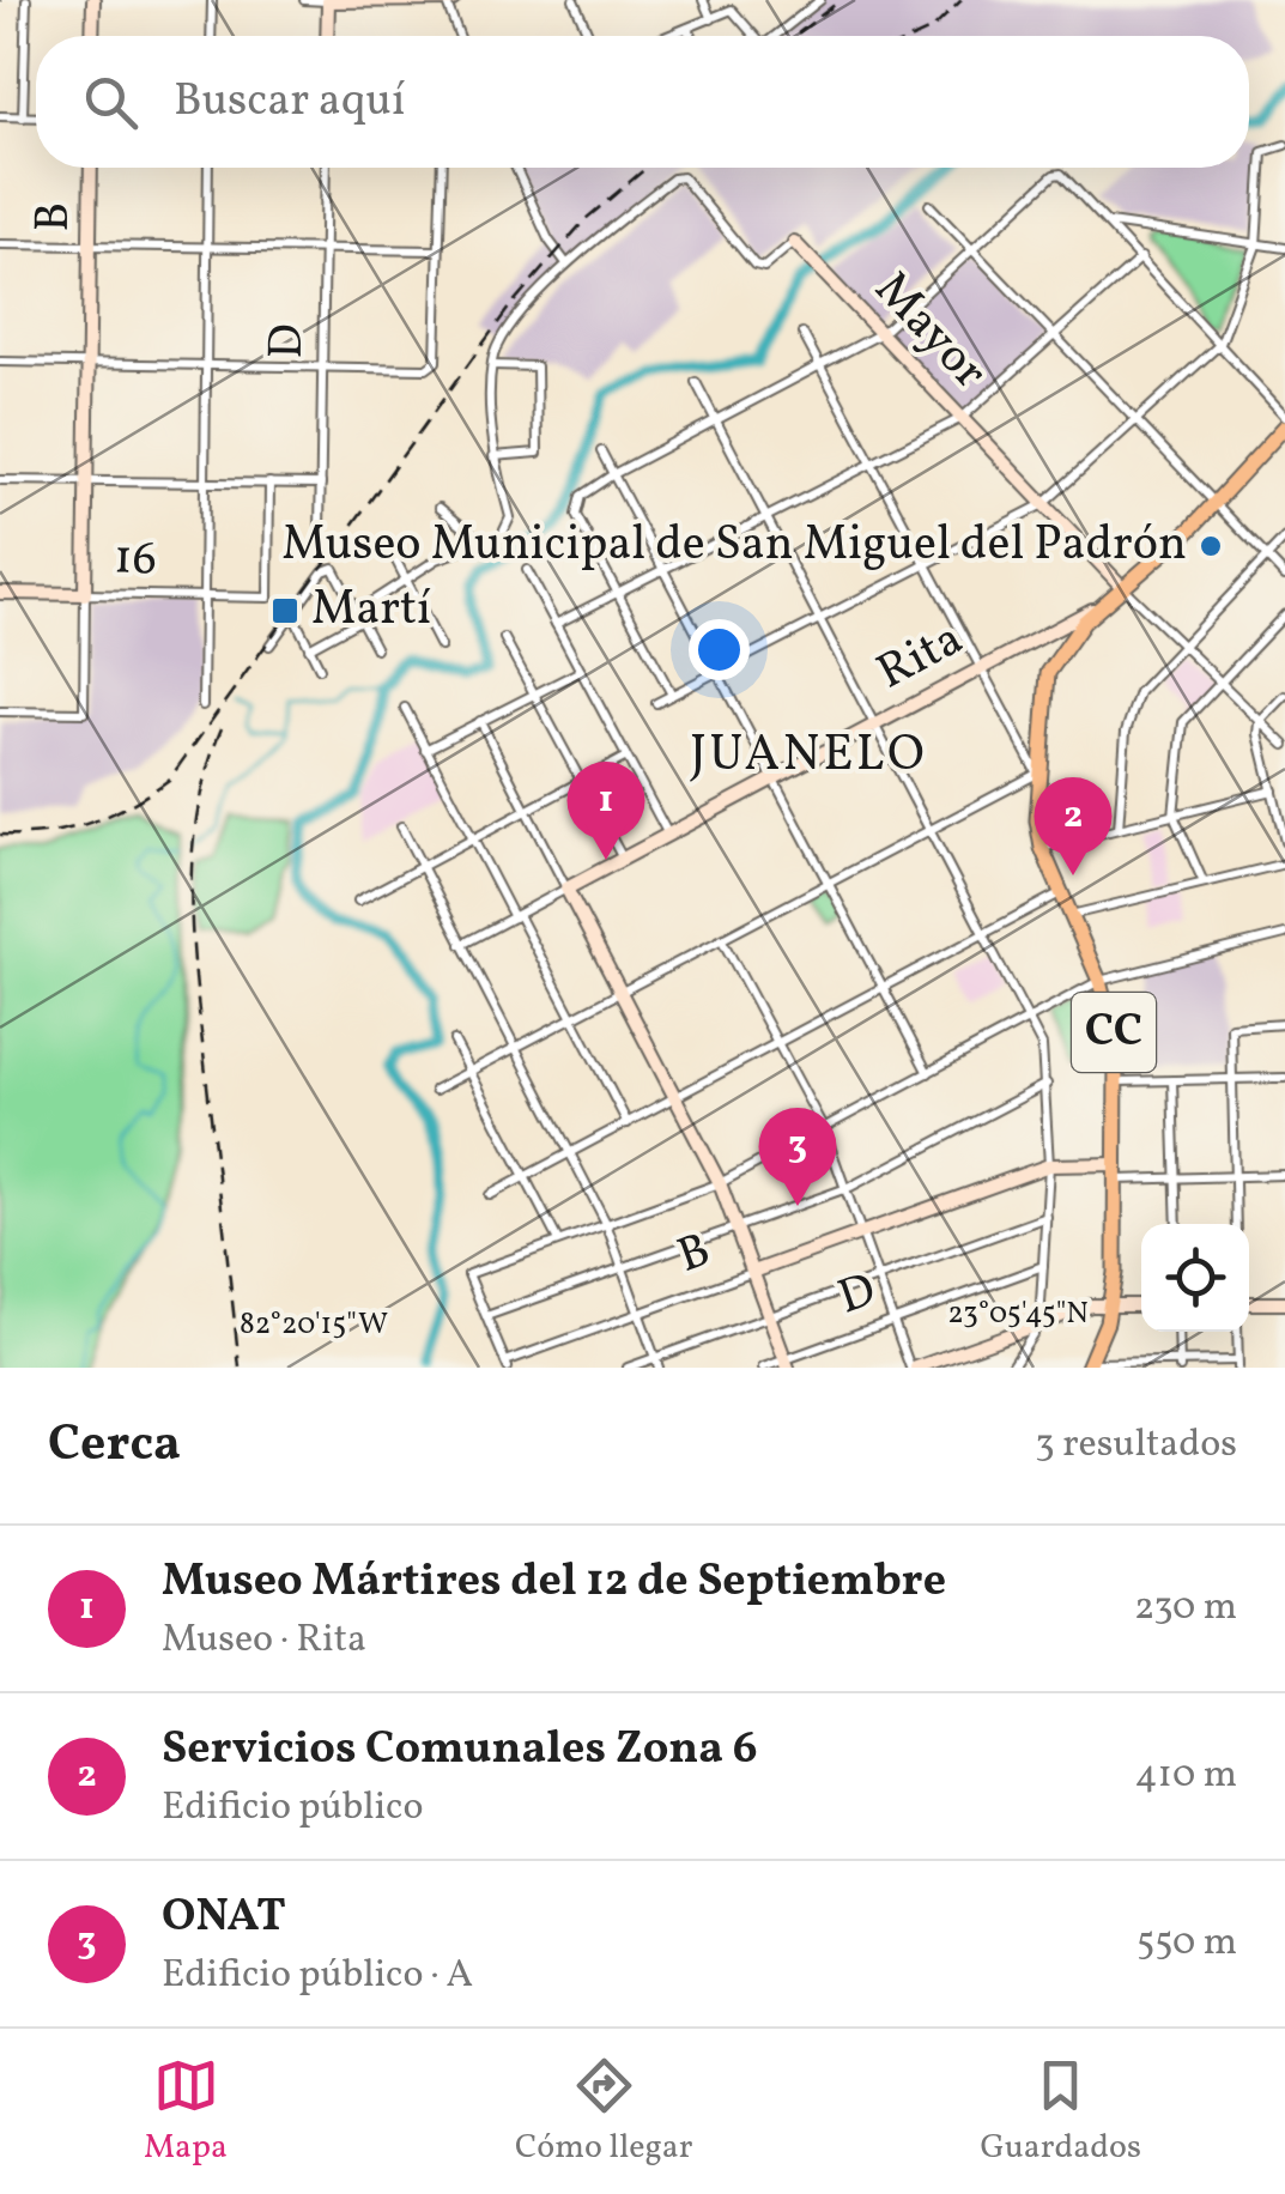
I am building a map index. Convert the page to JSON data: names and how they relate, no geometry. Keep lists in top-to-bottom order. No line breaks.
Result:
{"streets":{"main road":["CC"],"street":["B","Mayor","D","16","Rita"]},"crossings":[["B","16"],["B","CC"],["Mayor","CC"],["Rita","CC"]],"districts":["JUANELO"],"places":{"other":["Museo Municipal de San Miguel del Padrón"],"transit":["Martí"]},"page":{"search":"Buscar aquí","pins":["1","2","3"],"heading":["Cerca","3 resultados"],"list":[{"mark":"1","name":"Museo Mártires del 12 de Septiembre","note":"Museo · Rita","value":"230 m"},{"mark":"2","name":"Servicios Comunales Zona 6","note":"Edificio público","value":"410 m"},{"mark":"3","name":"ONAT","note":"Edificio público · A","value":"550 m"}],"nav":["Mapa","Cómo llegar","Guardados"]},"coordinates":["23°05'45\"N","82°20'15\"W"]}
